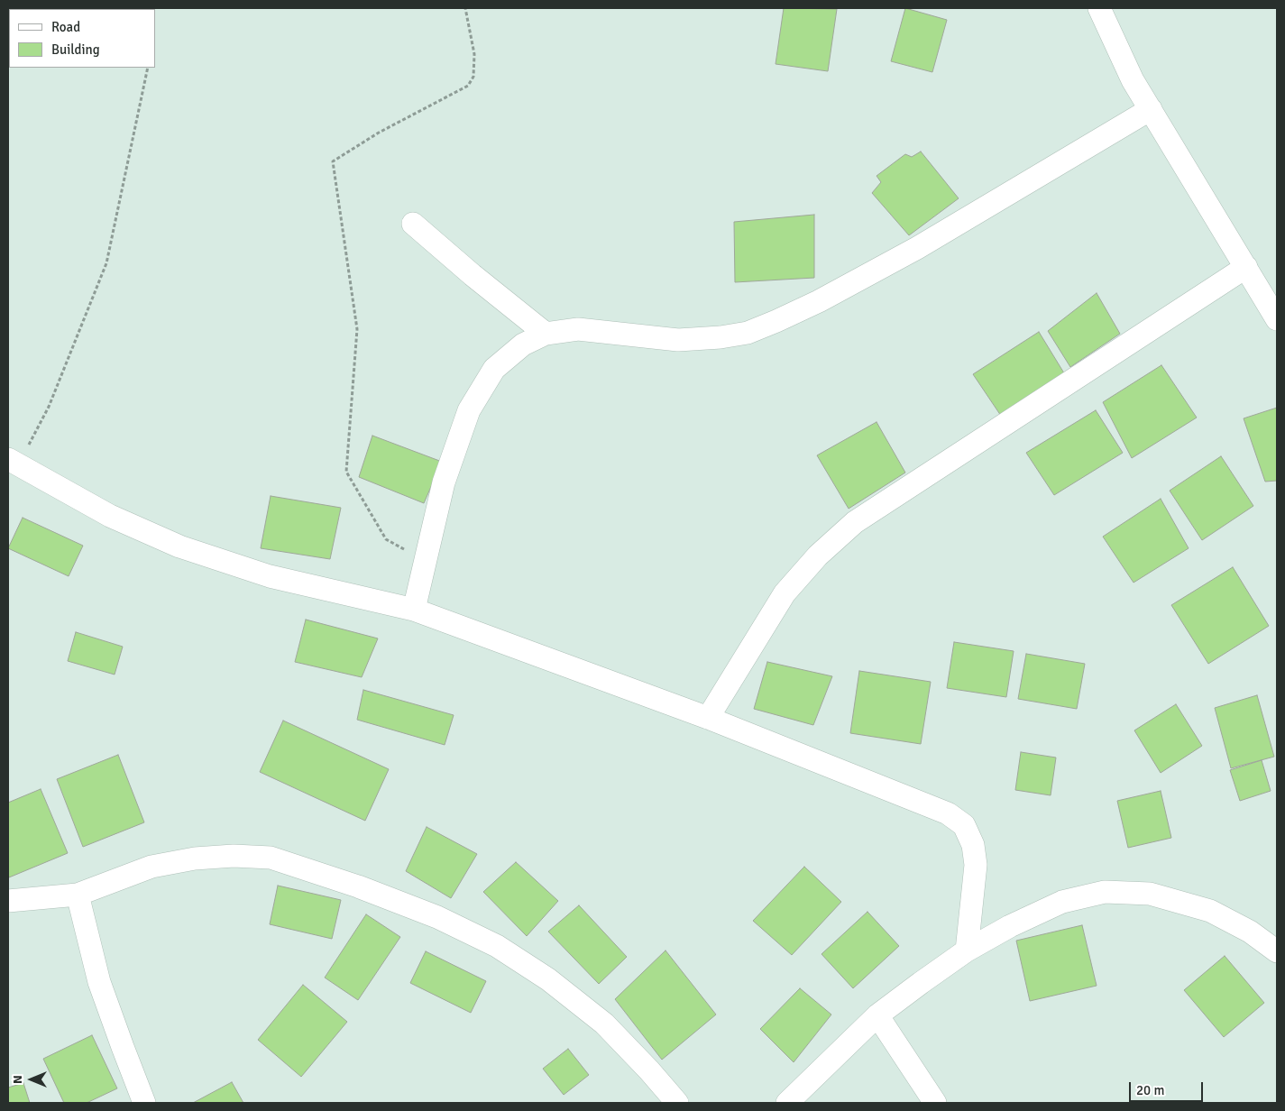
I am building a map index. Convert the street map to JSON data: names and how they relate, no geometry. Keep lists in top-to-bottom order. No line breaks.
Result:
{"legend":["Road","Building"],"scale_bar":"20 m","north":"left"}
